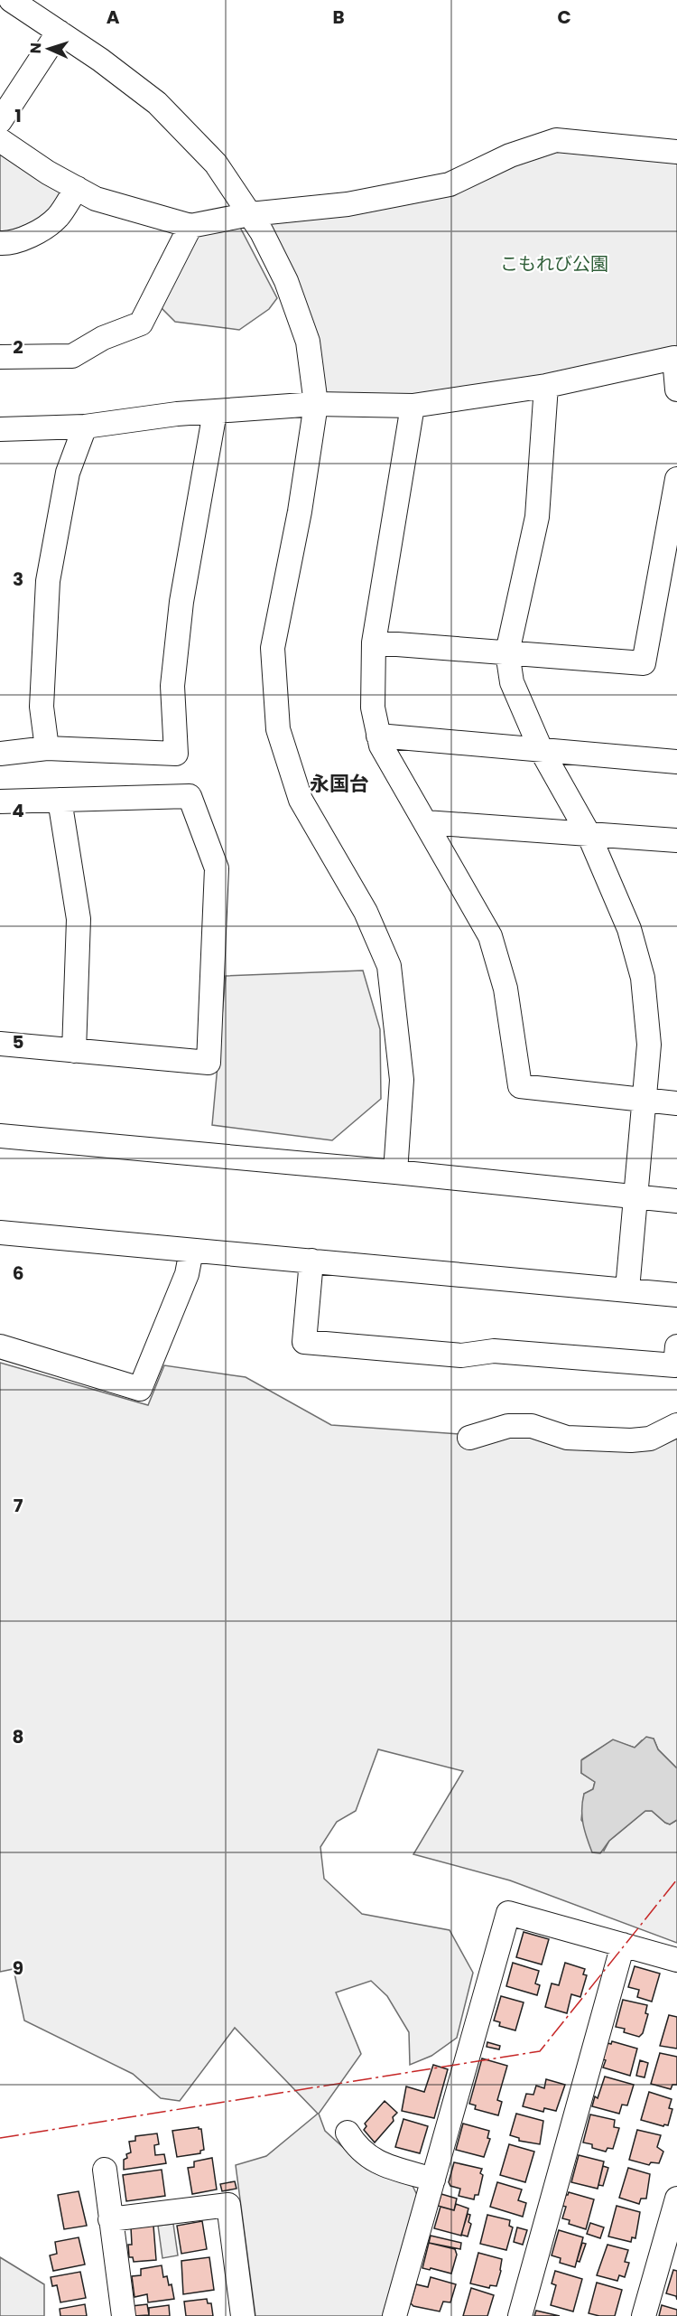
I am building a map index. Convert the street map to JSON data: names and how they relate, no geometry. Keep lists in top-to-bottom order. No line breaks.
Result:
{"districts":["永国台"],"parks":["こもれび公園"],"north":"left","grid":{"columns":["A","B","C"],"rows":["1","2","3","4","5","6","7","8","9"]}}
